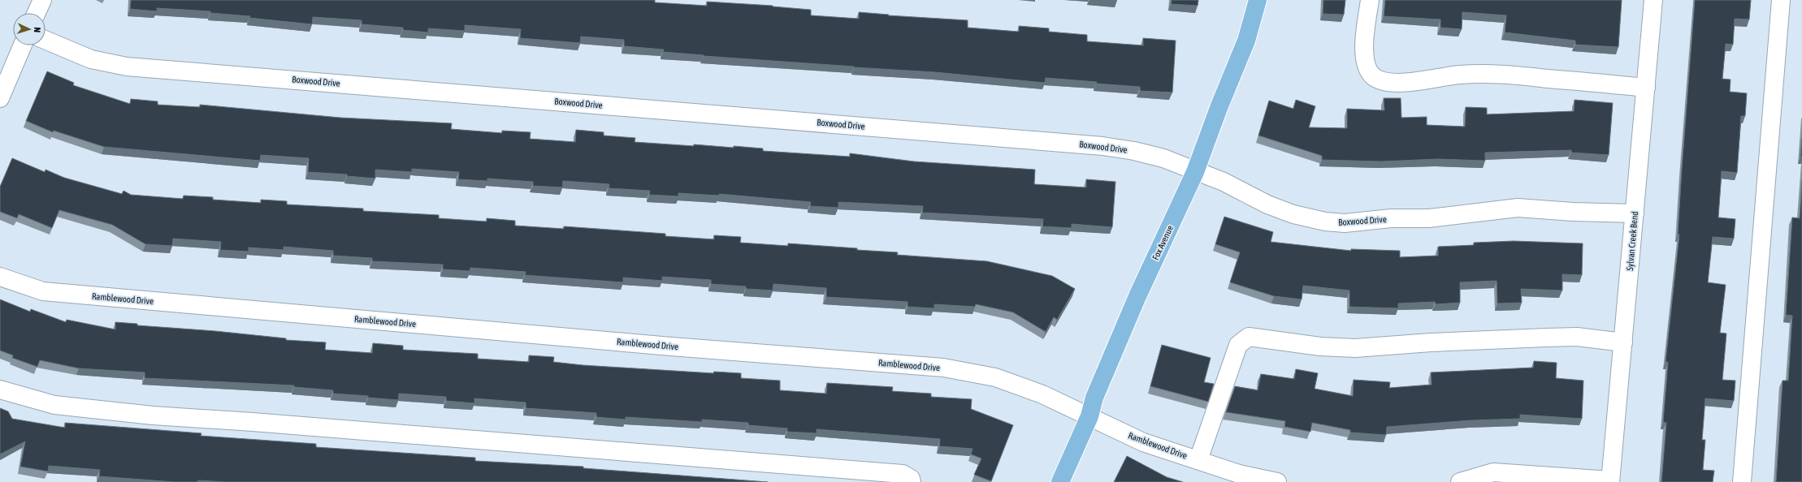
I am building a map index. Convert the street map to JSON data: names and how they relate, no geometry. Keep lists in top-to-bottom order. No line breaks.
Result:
{"streets":{"main road":["Fox Avenue"],"street":["Boxwood Drive","Sylvan Creek Bend","Ramblewood Drive"]},"crossings":[["Boxwood Drive","Sylvan Creek Bend"],["Boxwood Drive","Fox Avenue"],["Fox Avenue","Ramblewood Drive"]],"north":"right"}
